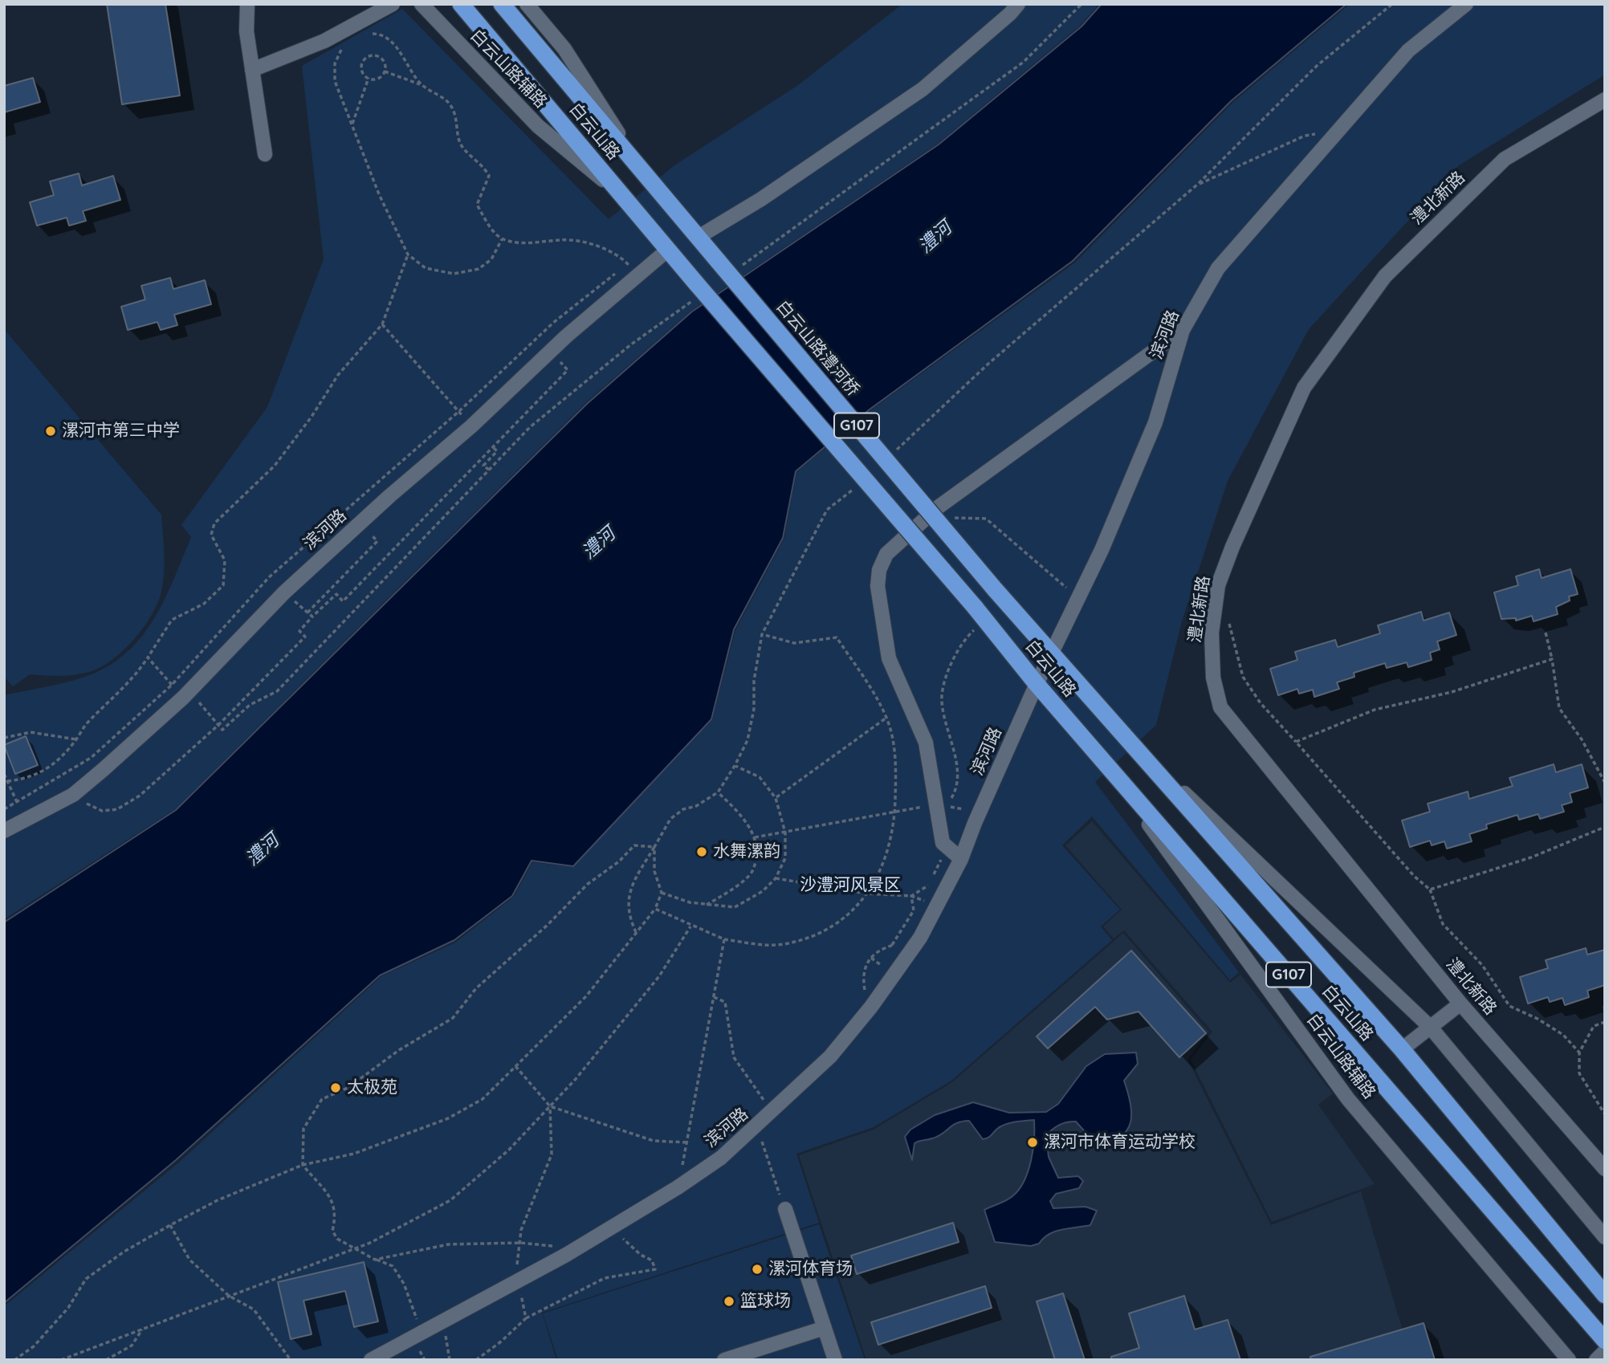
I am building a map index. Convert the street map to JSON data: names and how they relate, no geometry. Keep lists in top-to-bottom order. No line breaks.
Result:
{"streets":{"highway":["白云山路","白云山路澧河桥","G107"],"street":["白云山路辅路","澧北新路","滨河路"]},"crossings":[["白云山路辅路","白云山路"],["白云山路","滨河路"],["白云山路","白云山路澧河桥"]],"water":["澧河"],"parks":["沙澧河风景区"],"places":["漯河市第三中学","水舞漯韵","太极苑","漯河市体育运动学校","漯河体育场","篮球场"]}
